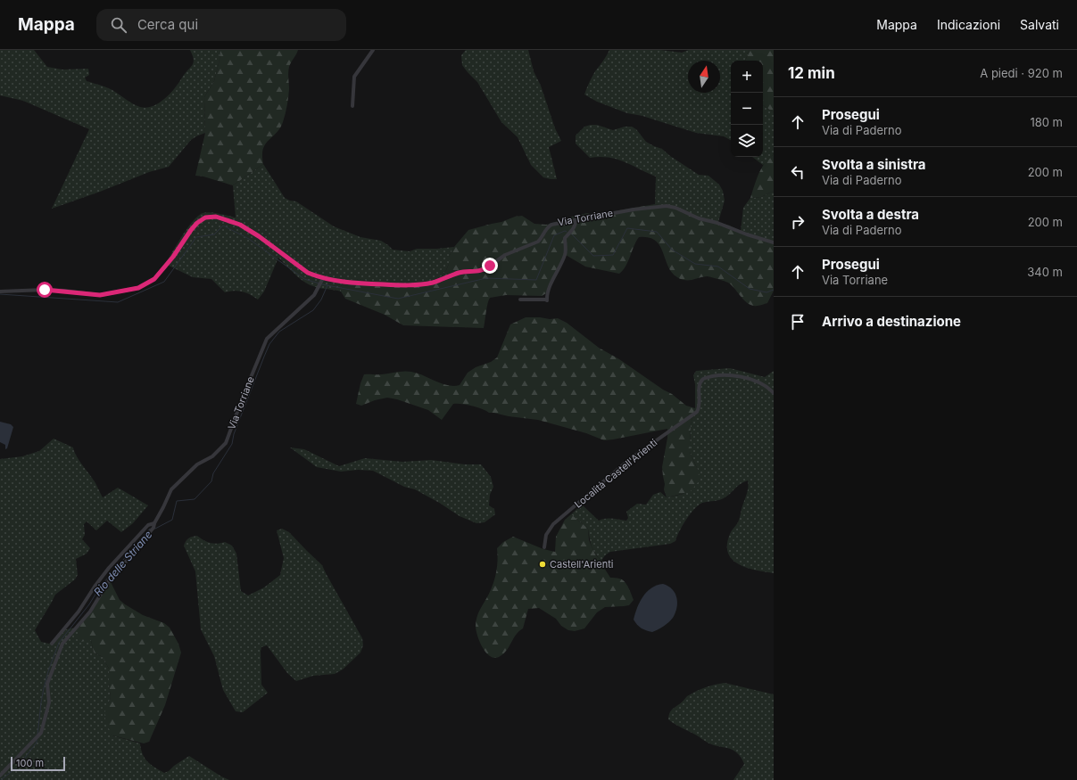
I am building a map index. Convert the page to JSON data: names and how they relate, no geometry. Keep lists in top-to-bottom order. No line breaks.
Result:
{"streets":{"street":["Via Torriane","Località Castell'Arienti"]},"water":["Rio delle Striane"],"places":["Castell'Arienti"],"scale_bar":"100 m","north":"top","page":{"header":"Mappa","search":"Cerca qui","nav":["Mappa","Indicazioni","Salvati"],"heading":["12 min","A piedi · 920 m"],"map_buttons":["+","−"],"list":[["Prosegui","Via di Paderno","180 m"],["Svolta a sinistra","Via di Paderno","200 m"],["Svolta a destra","Via di Paderno","200 m"],["Prosegui","Via Torriane","340 m"],"Arrivo a destinazione"],"scale":"100 m"}}
